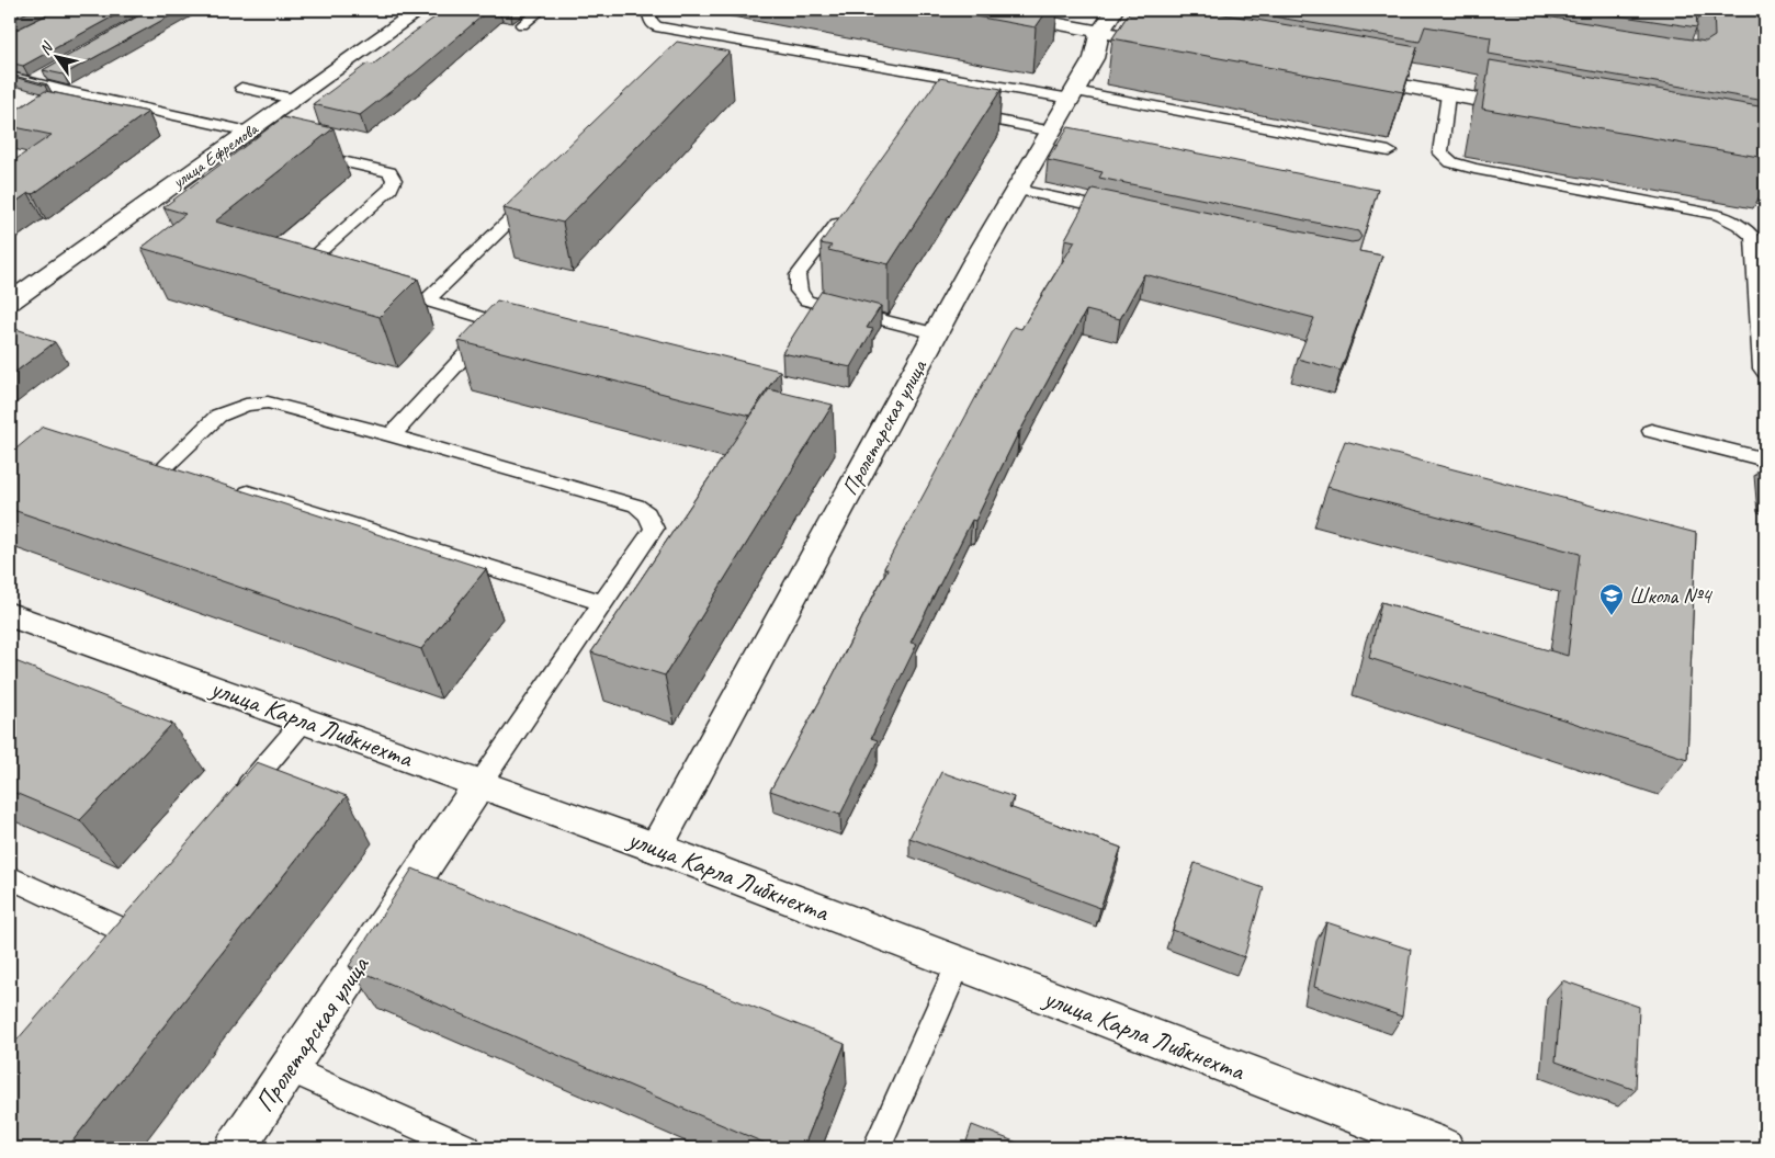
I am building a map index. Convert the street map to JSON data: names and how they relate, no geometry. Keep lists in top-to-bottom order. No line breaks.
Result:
{"streets":{"street":["улица Ефремова","Пролетарская улица","улица Карла Либкнехта"]},"crossings":[["Пролетарская улица","улица Карла Либкнехта"]],"places":{"school or university":["Школа №4"]},"north":"top left"}
